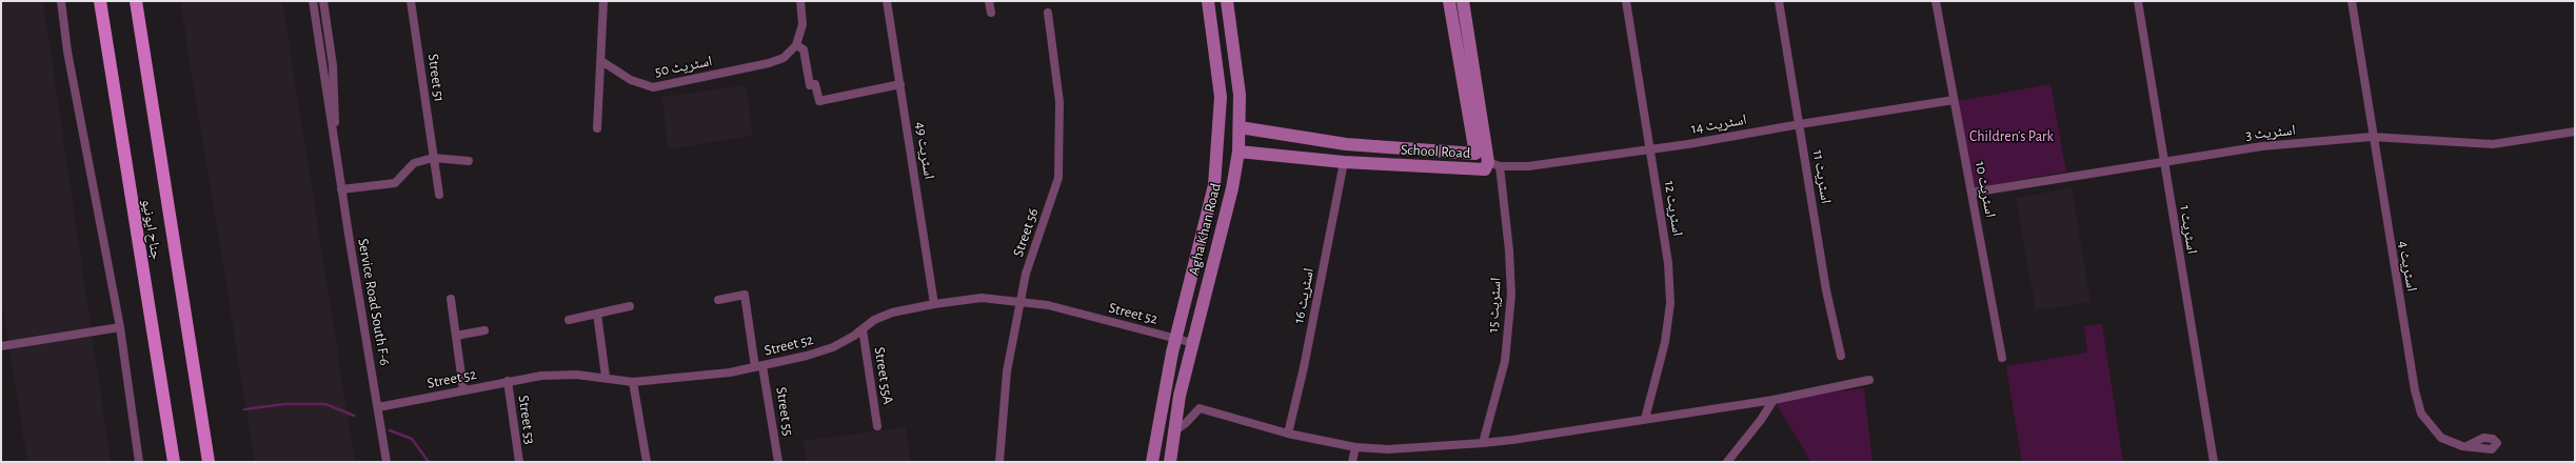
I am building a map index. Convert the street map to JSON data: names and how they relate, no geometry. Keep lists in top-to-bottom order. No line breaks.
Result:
{"streets":{"main road":["جناح ایونیو"],"street":["اسٹریٹ 50","Street 51","اسٹریٹ 14","اسٹریٹ 3","اسٹریٹ 49","School Road","اسٹریٹ 11","اسٹریٹ 10","اسٹریٹ 12","Agha Khan Road","اسٹریٹ 1","Street 56","اسٹریٹ 4","اسٹریٹ 16","Service Road South F-6","اسٹریٹ 15","Street 52","Street 55A","Street 55","Street 53"]},"crossings":[["اسٹریٹ 14","School Road"],["اسٹریٹ 14","اسٹریٹ 11"],["اسٹریٹ 14","اسٹریٹ 10"],["اسٹریٹ 14","اسٹریٹ 12"],["اسٹریٹ 14","اسٹریٹ 15"],["اسٹریٹ 3","اسٹریٹ 10"],["اسٹریٹ 3","اسٹریٹ 1"],["اسٹریٹ 3","اسٹریٹ 4"],["اسٹریٹ 49","Street 52"],["School Road","Agha Khan Road"],["School Road","اسٹریٹ 16"],["School Road","اسٹریٹ 15"],["Agha Khan Road","Street 52"],["Street 56","Street 52"],["Service Road South F-6","Street 52"],["Street 52","Street 55A"],["Street 52","Street 55"],["Street 52","Street 53"]],"parks":["Children's Park"]}
